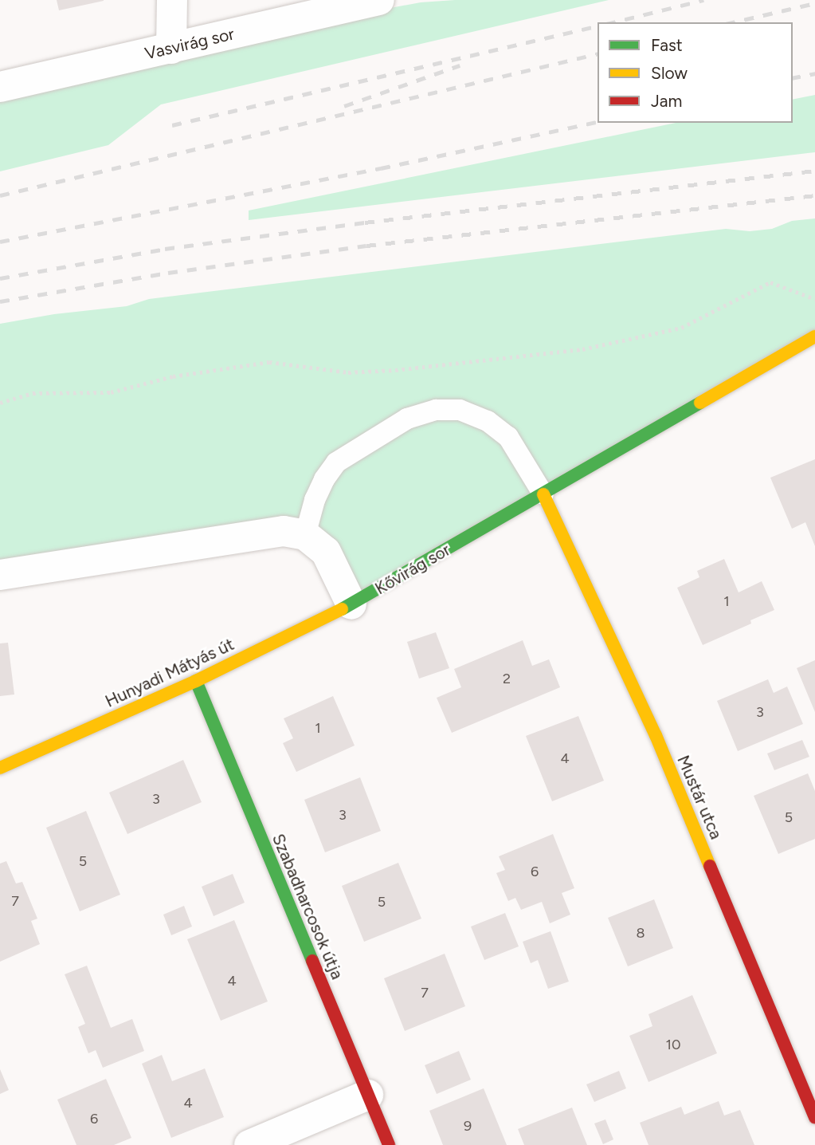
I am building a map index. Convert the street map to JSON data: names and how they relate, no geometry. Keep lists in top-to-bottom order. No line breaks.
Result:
{"streets":{"street":["Vasvirág sor","Kővirág sor","Hunyadi Mátyás út","Mustár utca","Szabadharcosok útja"]},"crossings":[["Kővirág sor","Hunyadi Mátyás út"],["Kővirág sor","Mustár utca"],["Hunyadi Mátyás út","Szabadharcosok útja"]],"house_numbers":["1","2","3","1","4","3","3","5","5","6","7","5","8","4","7","10","4","6","9"],"legend":["Fast","Slow","Jam"]}
